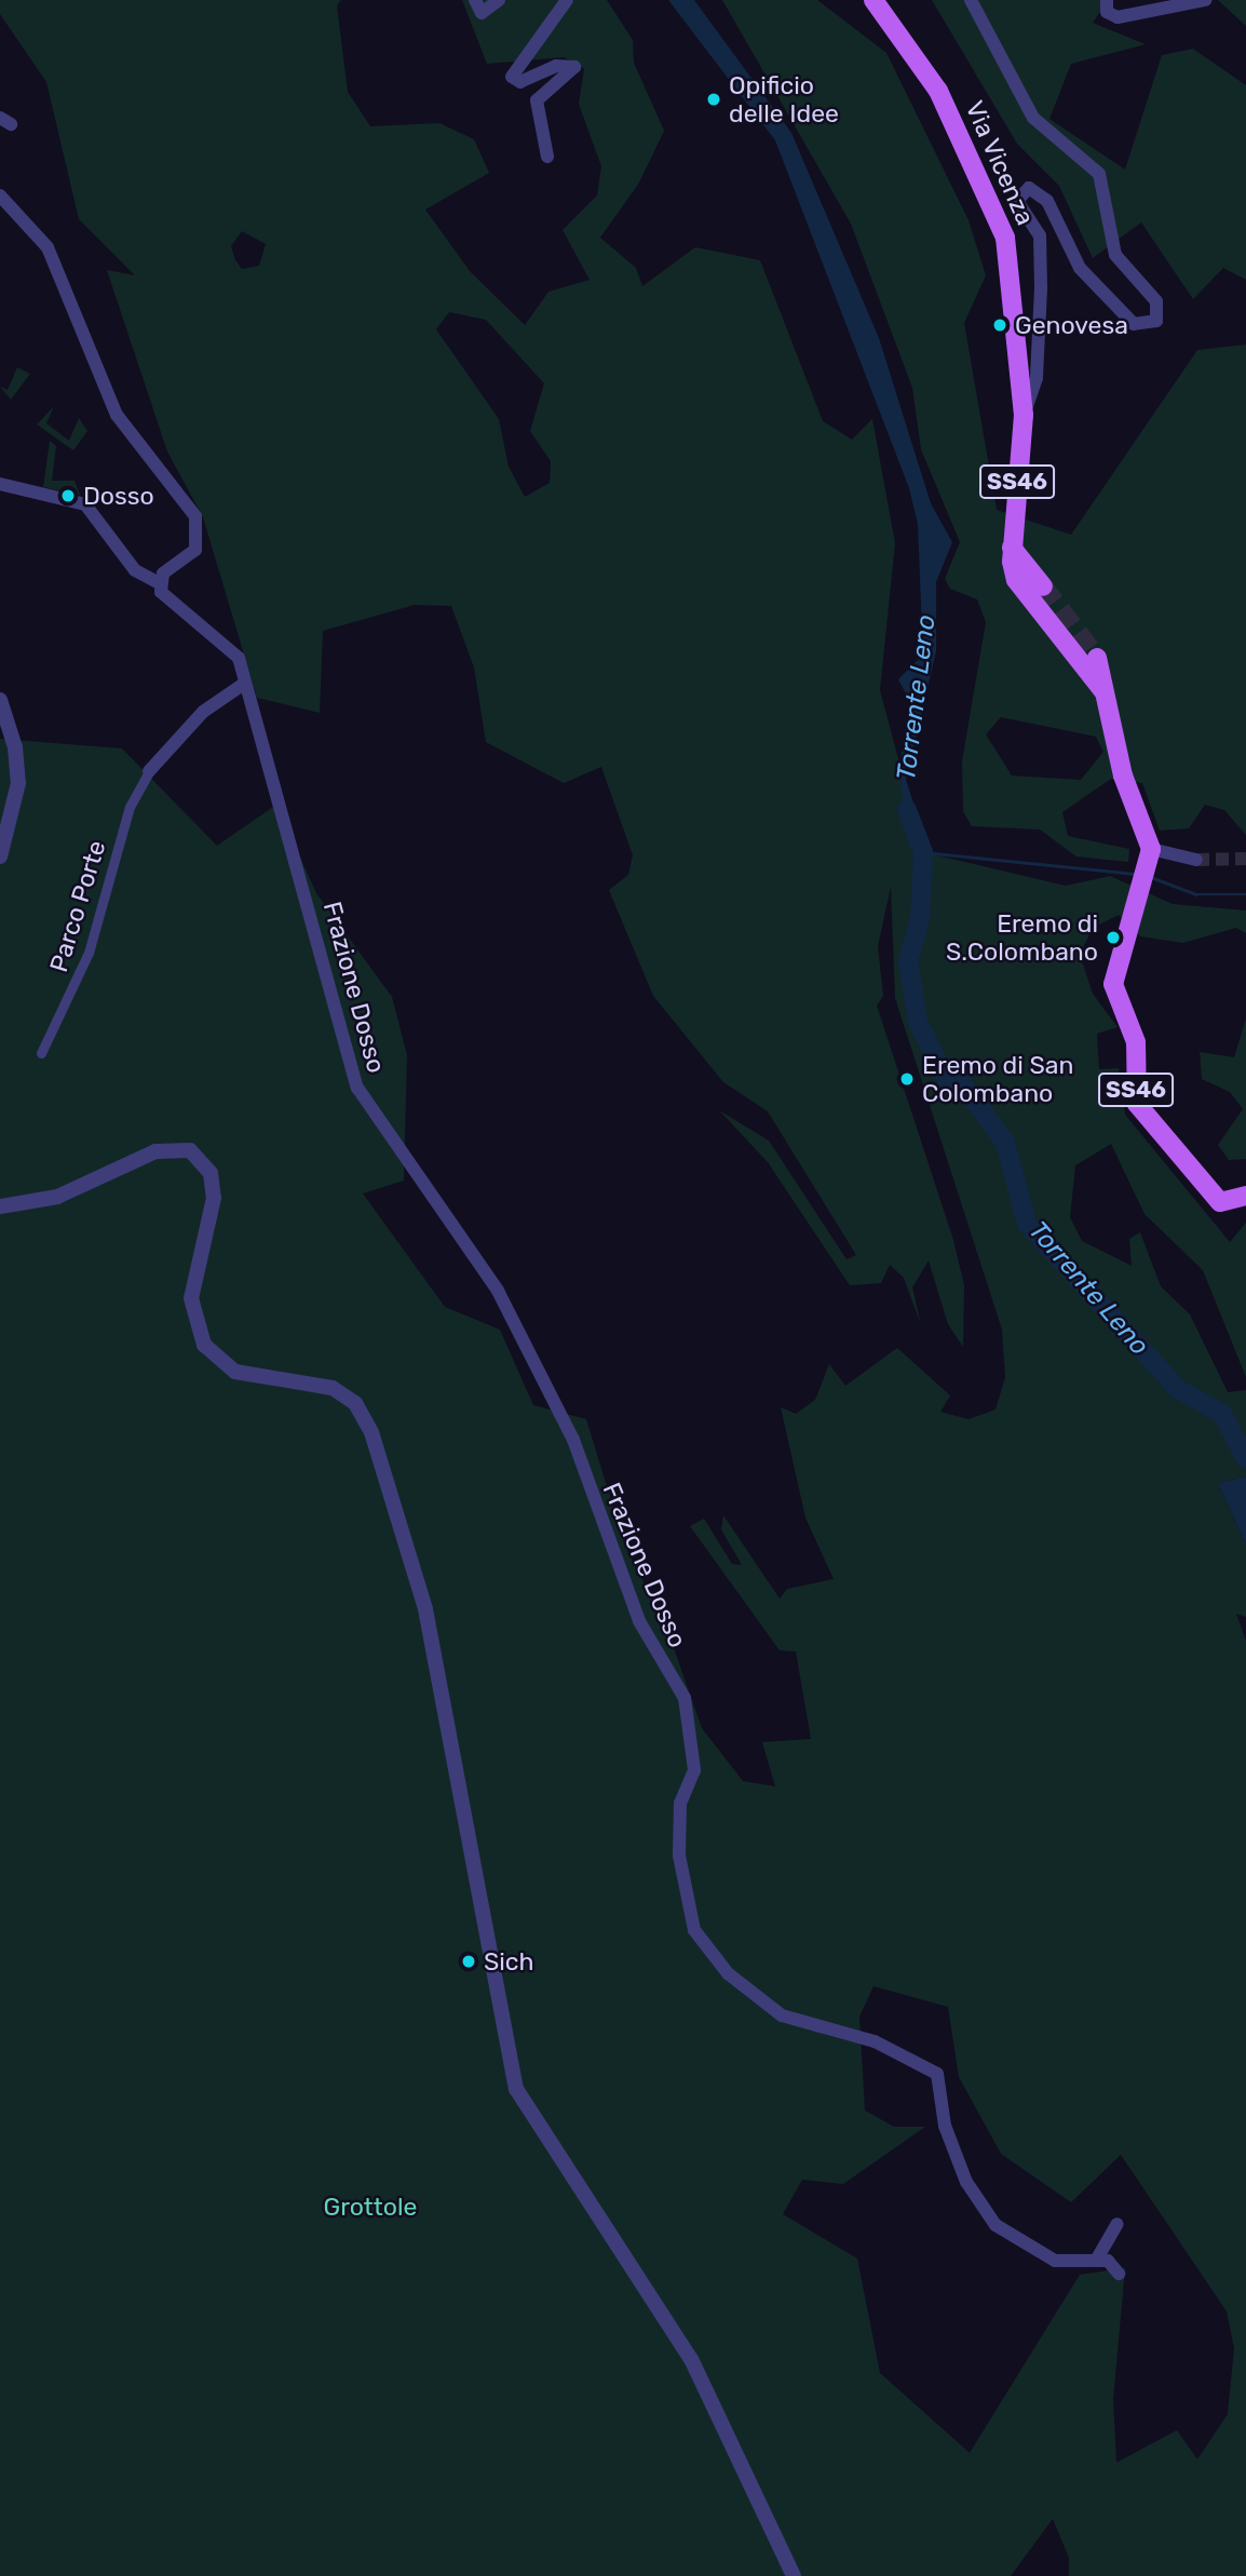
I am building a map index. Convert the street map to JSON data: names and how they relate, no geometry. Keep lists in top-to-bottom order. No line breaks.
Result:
{"streets":{"main road":["Via Vicenza","SS46"],"street":["Parco Porte","Frazione Dosso"]},"crossings":[["Via Vicenza","SS46"]],"water":["Torrente Leno"],"parks":["Grottole"],"places":["Opificio delle Idee","Genovesa","Dosso","Eremo di S.Colombano","Eremo di San Colombano","Sich"]}
